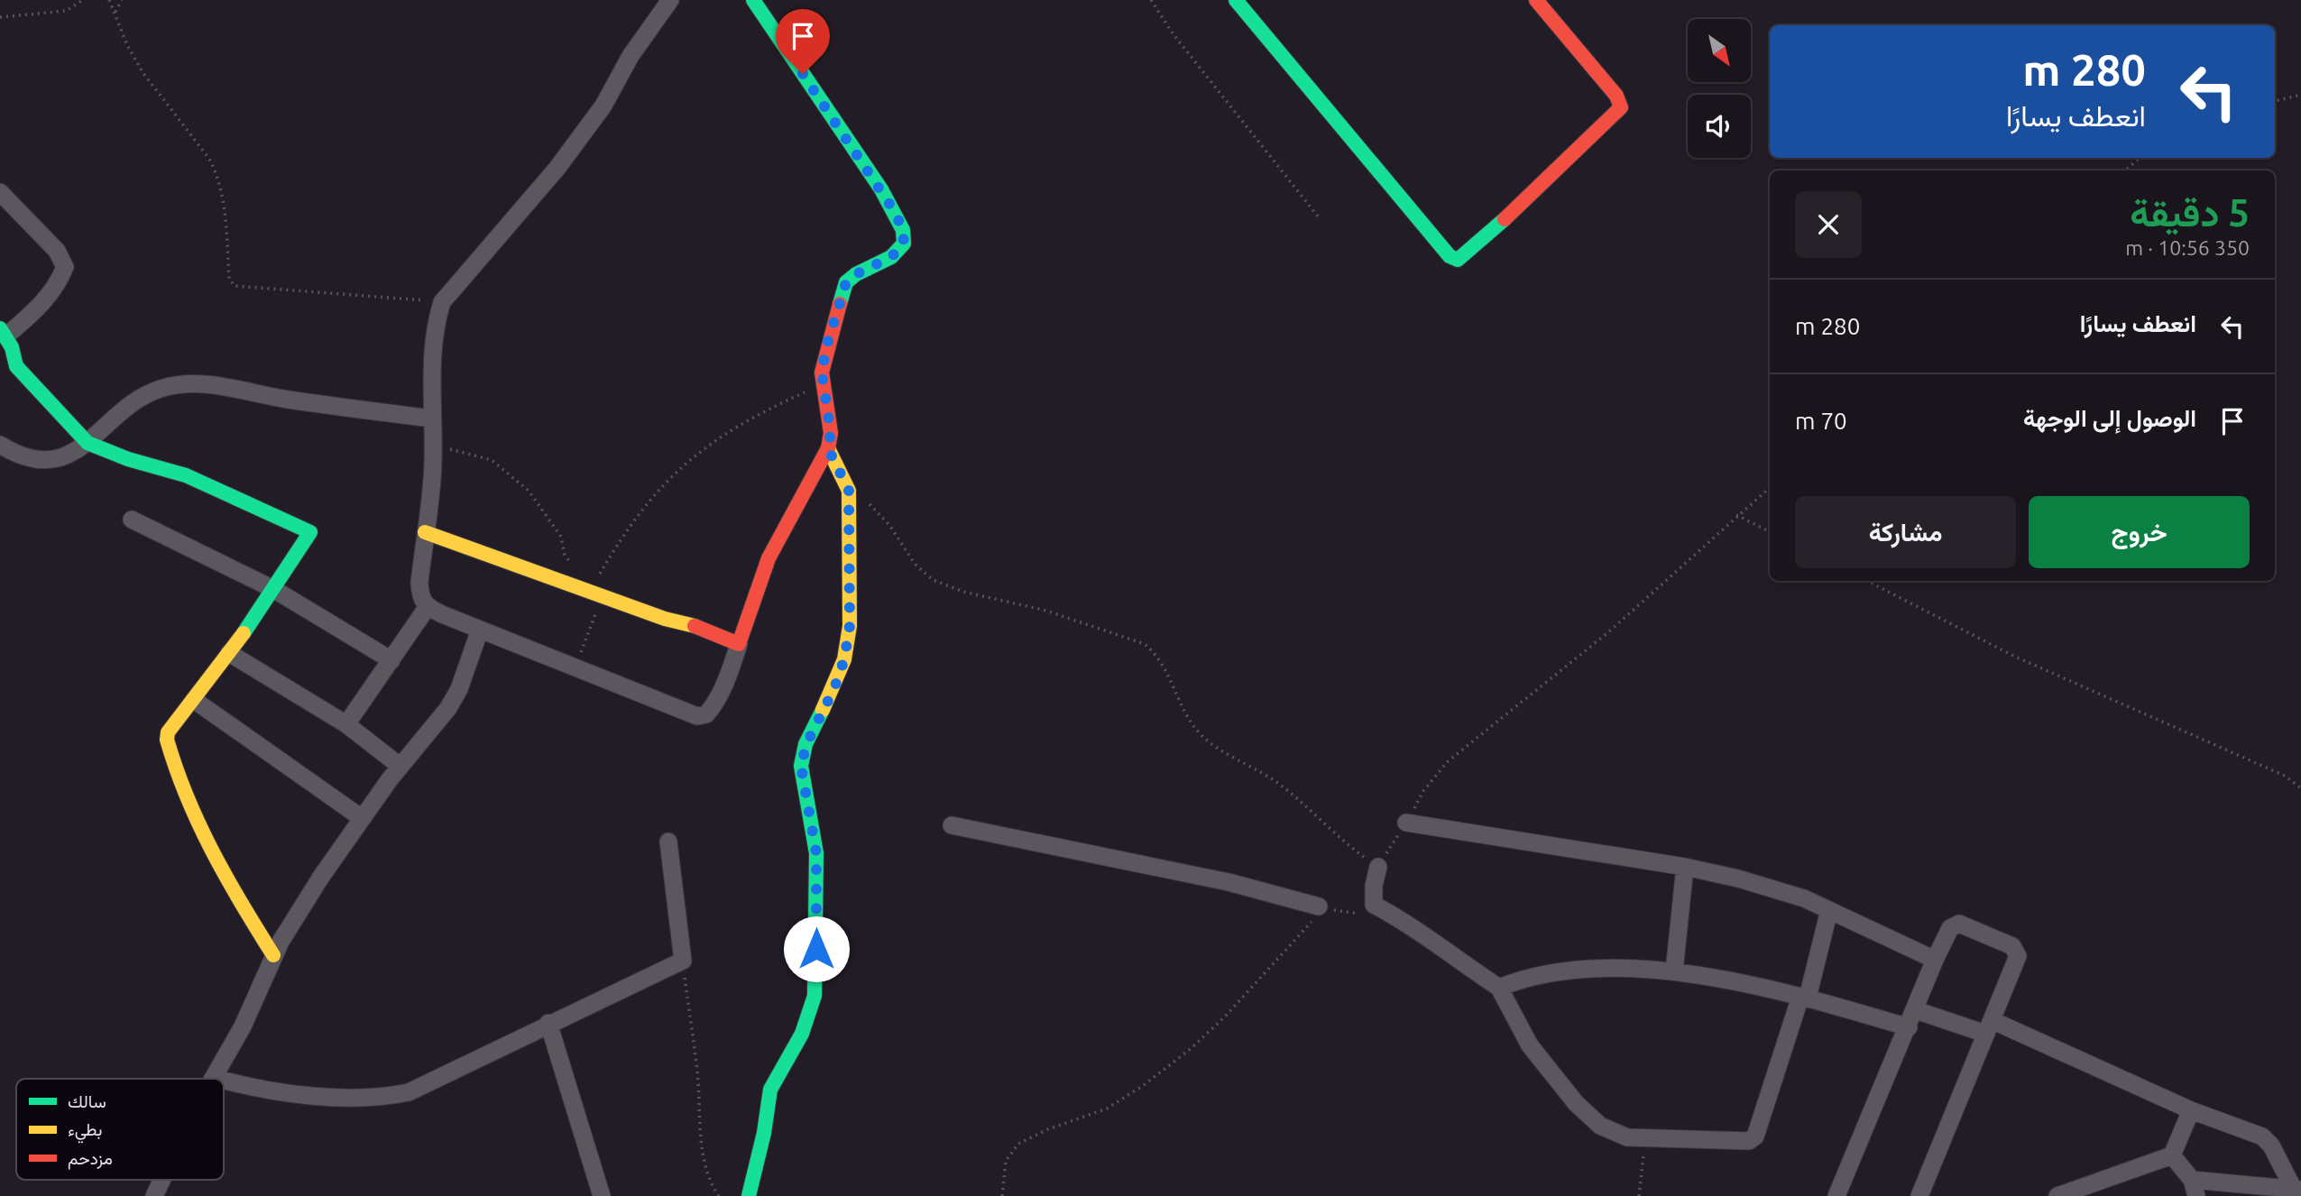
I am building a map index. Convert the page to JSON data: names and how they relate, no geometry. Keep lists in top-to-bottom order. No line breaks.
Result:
{"legend":["سالك","بطيء","مزدحم"],"north":"bottom right","page":{"turn":["280 m","انعطف يسارًا"],"heading":["5 دقيقة","350 m · 10:56"],"list":[{"name":"انعطف يسارًا","value":"280 m"},{"name":"الوصول إلى الوجهة","value":"70 m"}],"buttons":["خروج","مشاركة"]}}
